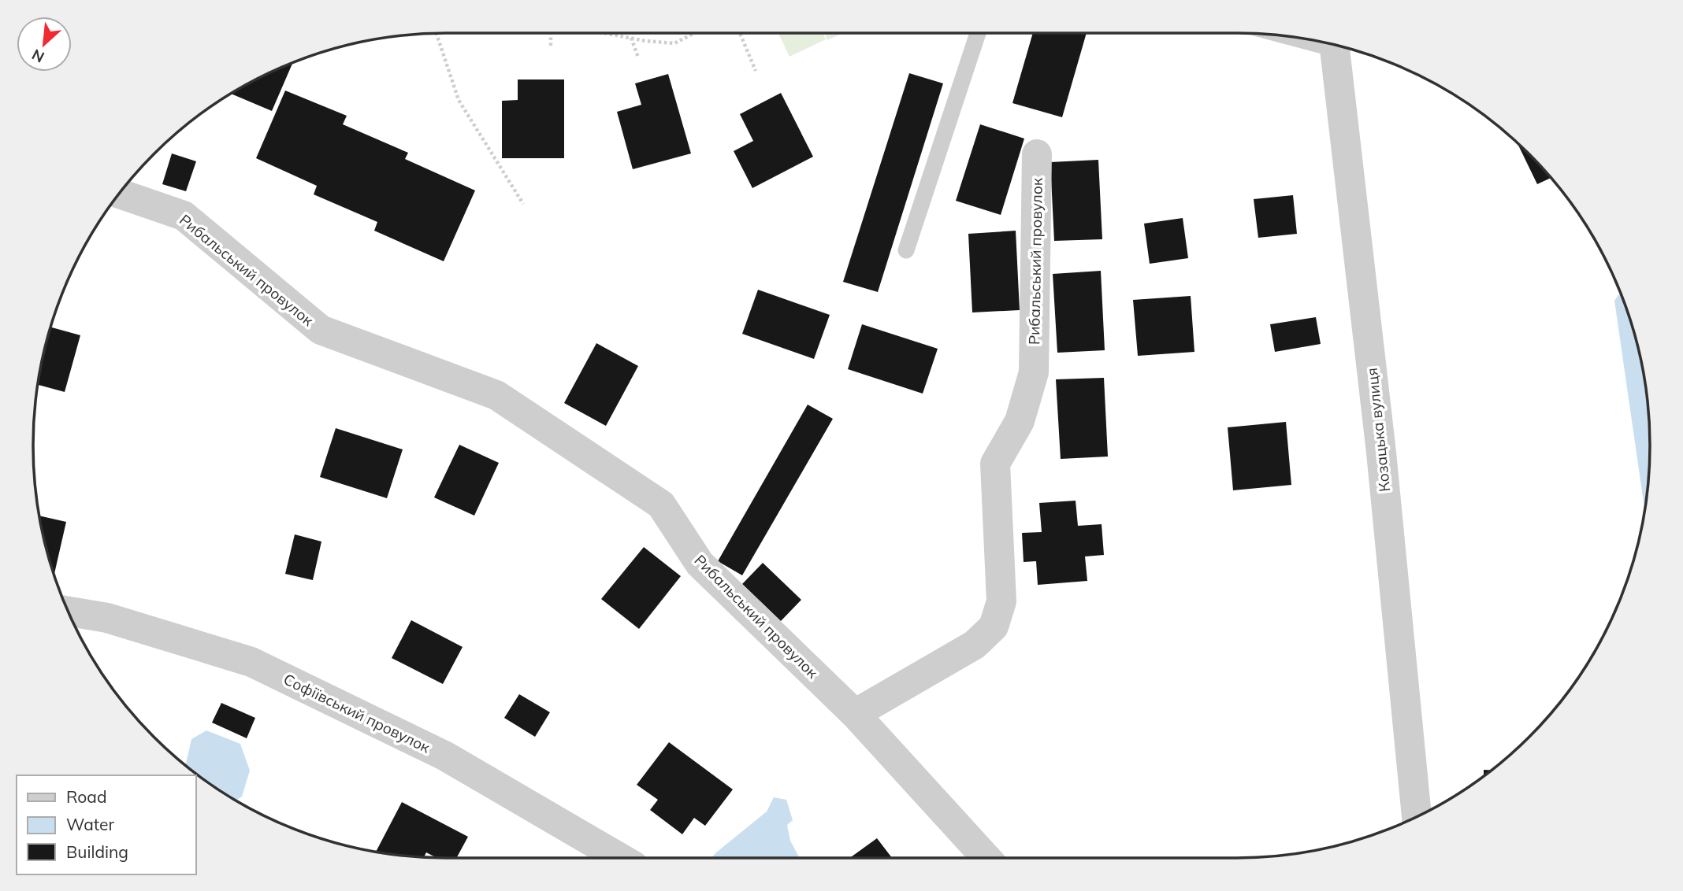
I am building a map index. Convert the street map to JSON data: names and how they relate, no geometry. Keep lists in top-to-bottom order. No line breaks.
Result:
{"streets":{"street":["Рибальський провулок","Козацька вулиця","Софіївський провулок"]},"legend":["Road","Water","Building"],"north":"bottom left"}
